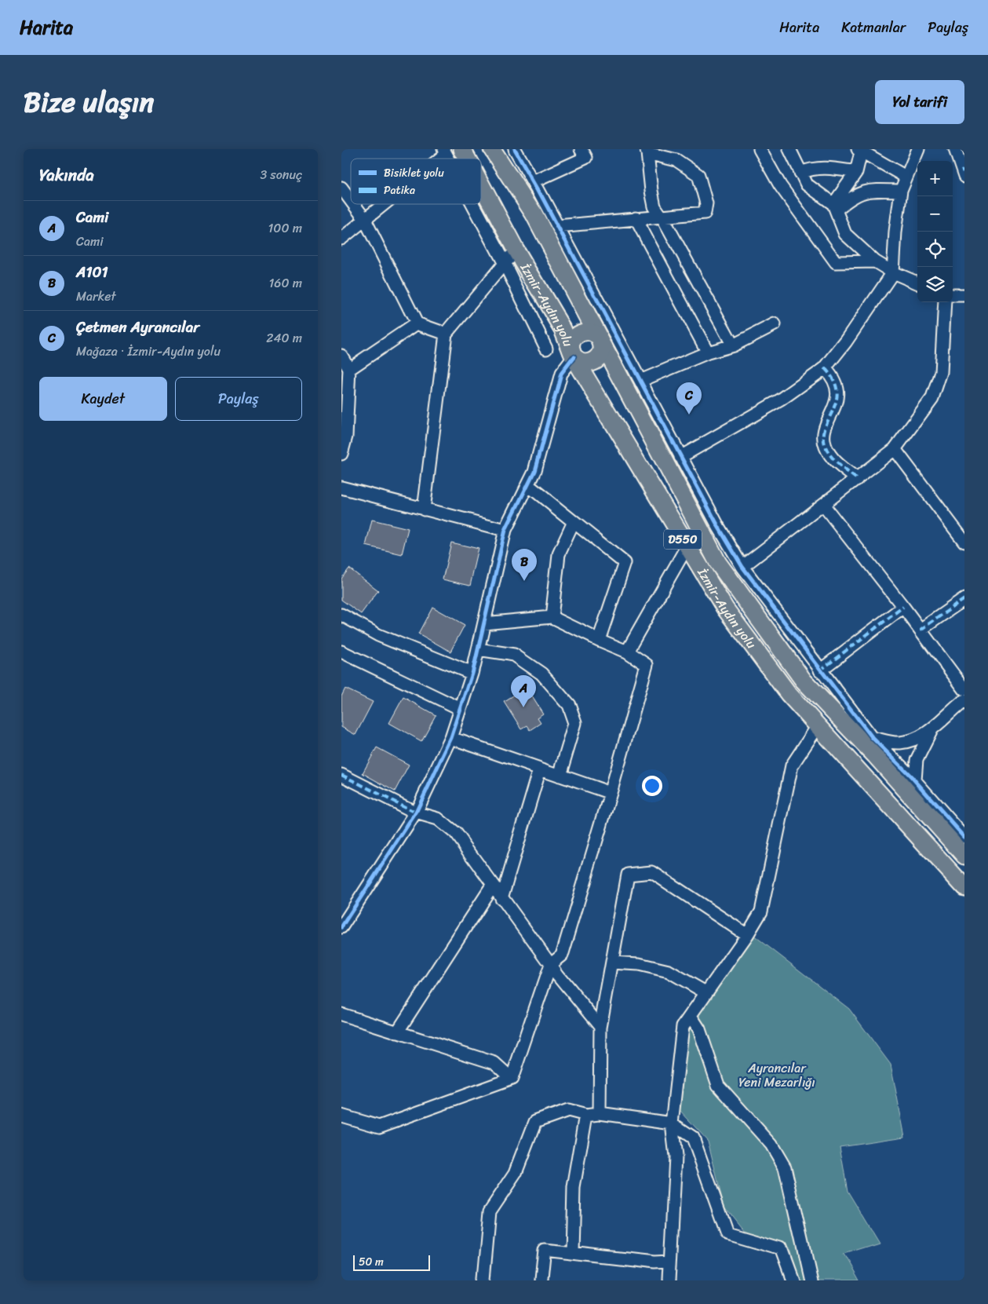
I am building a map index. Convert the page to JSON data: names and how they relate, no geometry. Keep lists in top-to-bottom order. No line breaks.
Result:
{"streets":{"highway":["İzmir-Aydın yolu","D550"]},"parks":["Ayrancılar Yeni Mezarlığı"],"legend":["Bisiklet yolu","Patika"],"scale_bar":"50 m","page":{"header":"Harita","nav":["Harita","Katmanlar","Paylaş"],"title":"Bize ulaşın","buttons":["Yol tarifi",["Kaydet","Paylaş"]],"heading":["Yakında","3 sonuç"],"map_buttons":["+","−"],"list":[{"mark":"A","name":"Cami","note":"Cami","value":"100 m"},{"mark":"B","name":"A101","note":"Market","value":"160 m"},{"mark":"C","name":"Çetmen Ayrancılar","note":"Mağaza · İzmir-Aydın yolu","value":"240 m"}],"pins":["C","B","A"],"scale":"50 m"}}
